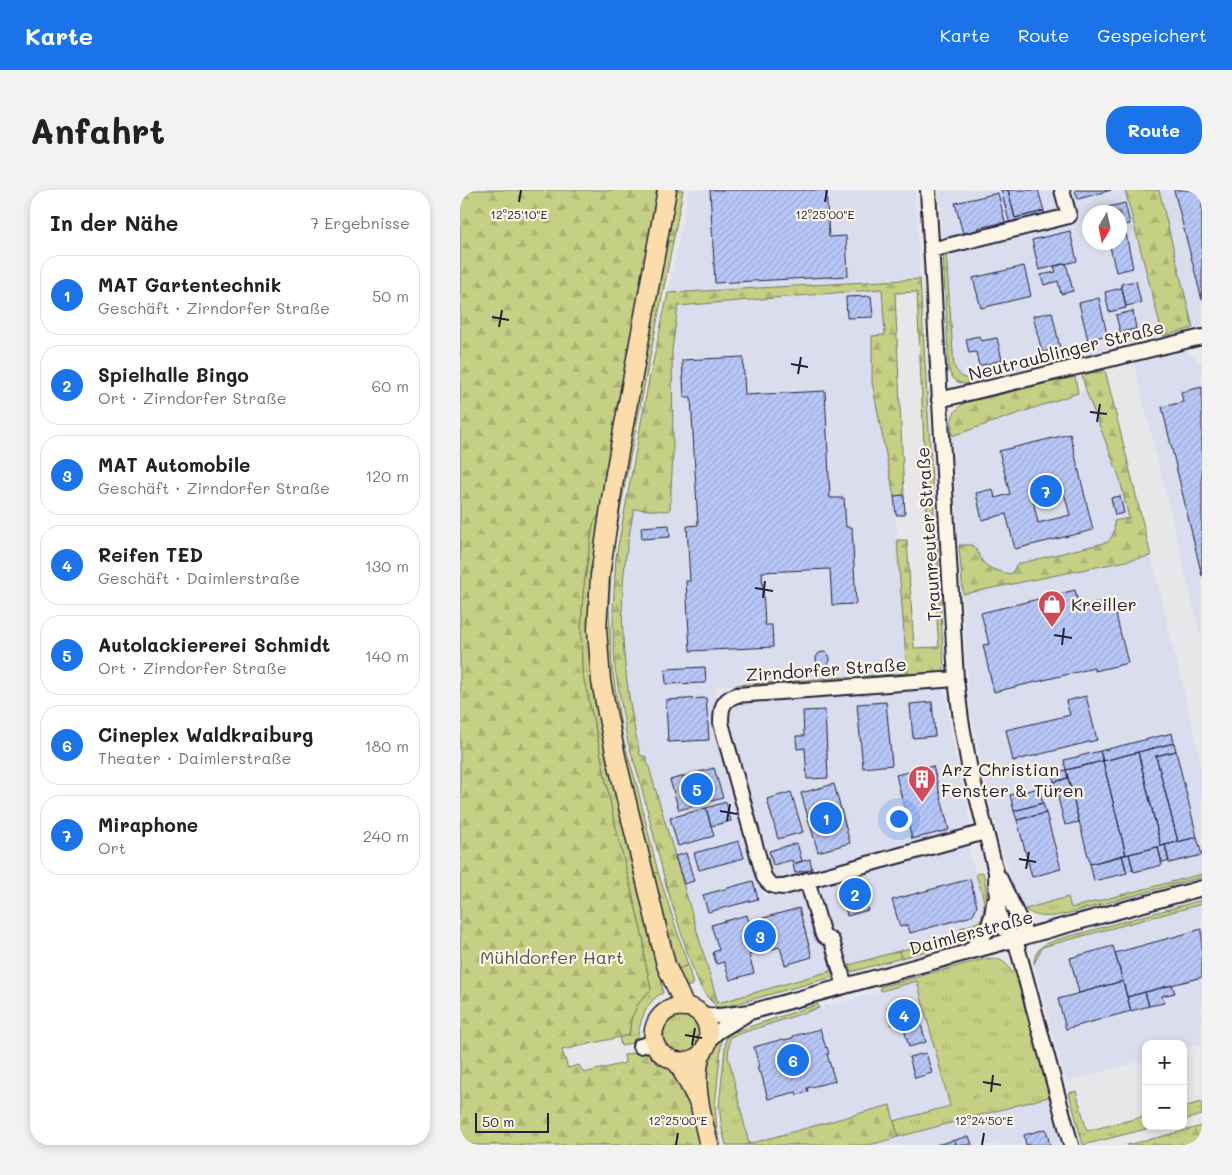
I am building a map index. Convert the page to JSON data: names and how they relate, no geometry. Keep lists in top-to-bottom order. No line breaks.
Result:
{"streets":{"street":["Neutraublinger Straße","Traunreuter Straße","Zirndorfer Straße","Daimlerstraße"]},"crossings":[["Neutraublinger Straße","Traunreuter Straße"],["Traunreuter Straße","Zirndorfer Straße"],["Traunreuter Straße","Daimlerstraße"]],"parks":["Mühldorfer Hart"],"places":{"shop":["Kreiller"],"building":["Arz Christian Fenster & Türen"]},"scale_bar":"50 m","north":"bottom","page":{"header":"Karte","nav":["Karte","Route","Gespeichert"],"buttons":"Route","title":"Anfahrt","heading":["In der Nähe","7 Ergebnisse"],"list":[{"mark":"1","name":"MAT Gartentechnik","note":"Geschäft · Zirndorfer Straße","value":"50 m"},{"mark":"2","name":"Spielhalle Bingo","note":"Ort · Zirndorfer Straße","value":"60 m"},{"mark":"3","name":"MAT Automobile","note":"Geschäft · Zirndorfer Straße","value":"120 m"},{"mark":"4","name":"Reifen TED","note":"Geschäft · Daimlerstraße","value":"130 m"},{"mark":"5","name":"Autolackiererei Schmidt","note":"Ort · Zirndorfer Straße","value":"140 m"},{"mark":"6","name":"Cineplex Waldkraiburg","note":"Theater · Daimlerstraße","value":"180 m"},{"mark":"7","name":"Miraphone","note":"Ort","value":"240 m"}],"pins":["7","5","1","2","3","4","6"],"map_buttons":["+","−"],"scale":"50 m"},"coordinates":["12°25'10\"E","12°25'00\"E","12°24'50\"E"]}
